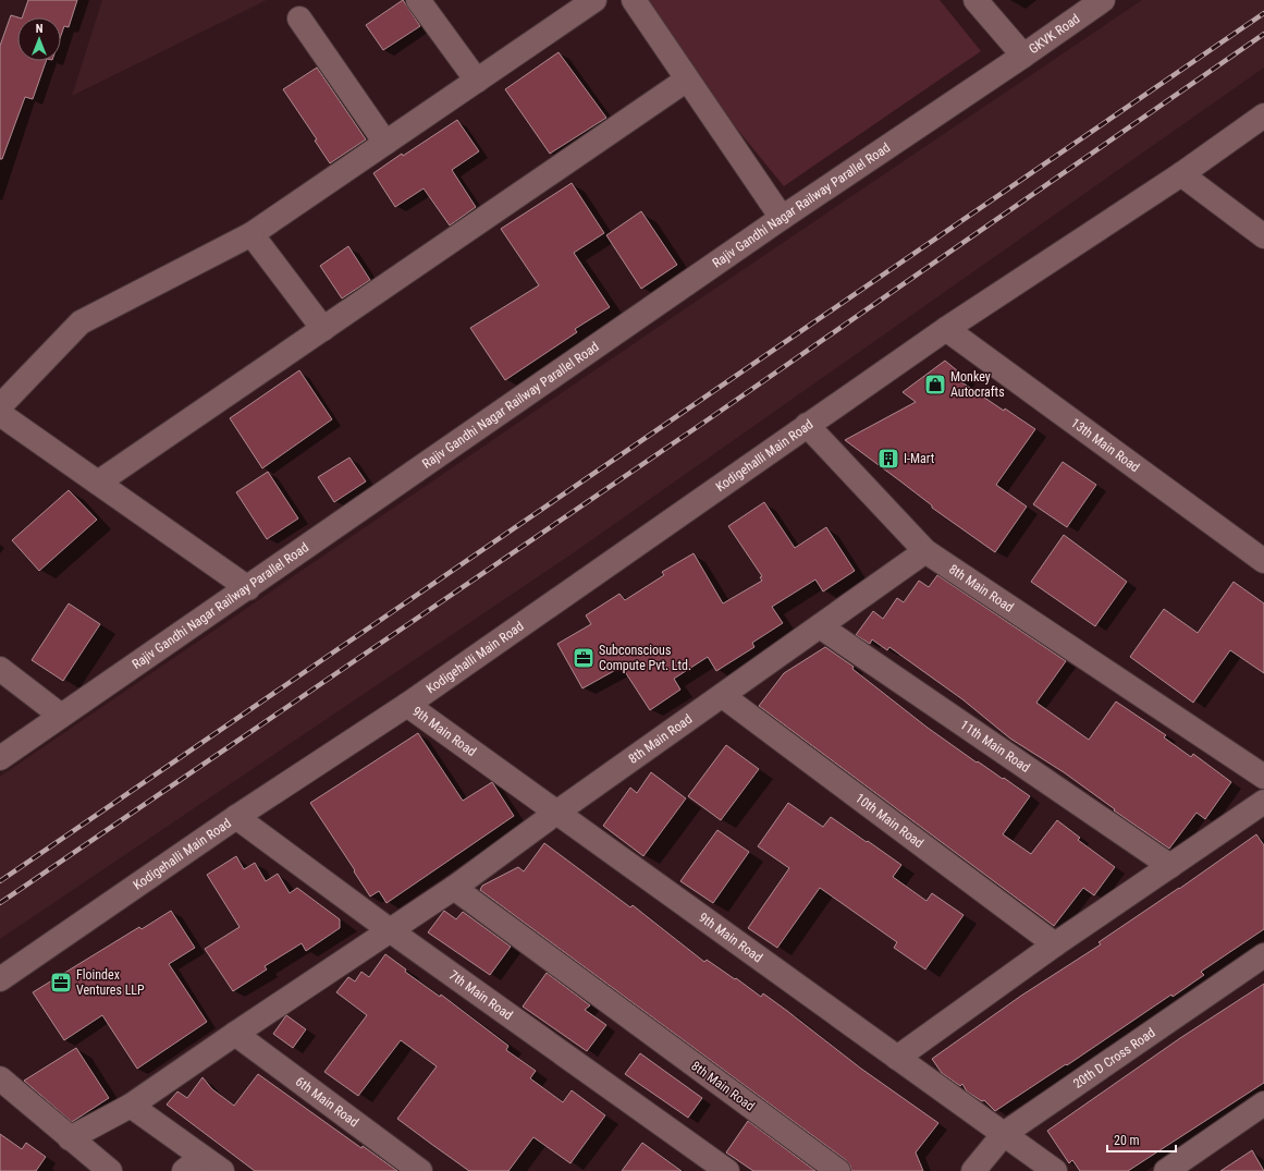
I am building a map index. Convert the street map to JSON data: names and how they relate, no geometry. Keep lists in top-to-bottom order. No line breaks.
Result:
{"streets":{"street":["GKVK Road","Rajiv Gandhi Nagar Railway Parallel Road","13th Main Road","Kodigehalli Main Road","8th Main Road","9th Main Road","11th Main Road","10th Main Road","7th Main Road","20th D Cross Road","6th Main Road"]},"crossings":[["GKVK Road","Rajiv Gandhi Nagar Railway Parallel Road"],["13th Main Road","Kodigehalli Main Road"],["Kodigehalli Main Road","9th Main Road"],["Kodigehalli Main Road","7th Main Road"],["8th Main Road","9th Main Road"],["8th Main Road","11th Main Road"],["8th Main Road","10th Main Road"],["9th Main Road","20th D Cross Road"]],"places":{"shop":["Monkey Autocrafts"],"building":["I-Mart"],"office":["Subconscious Compute Pvt. Ltd.","Floindex Ventures LLP"]},"scale_bar":"20 m","north":"top"}
